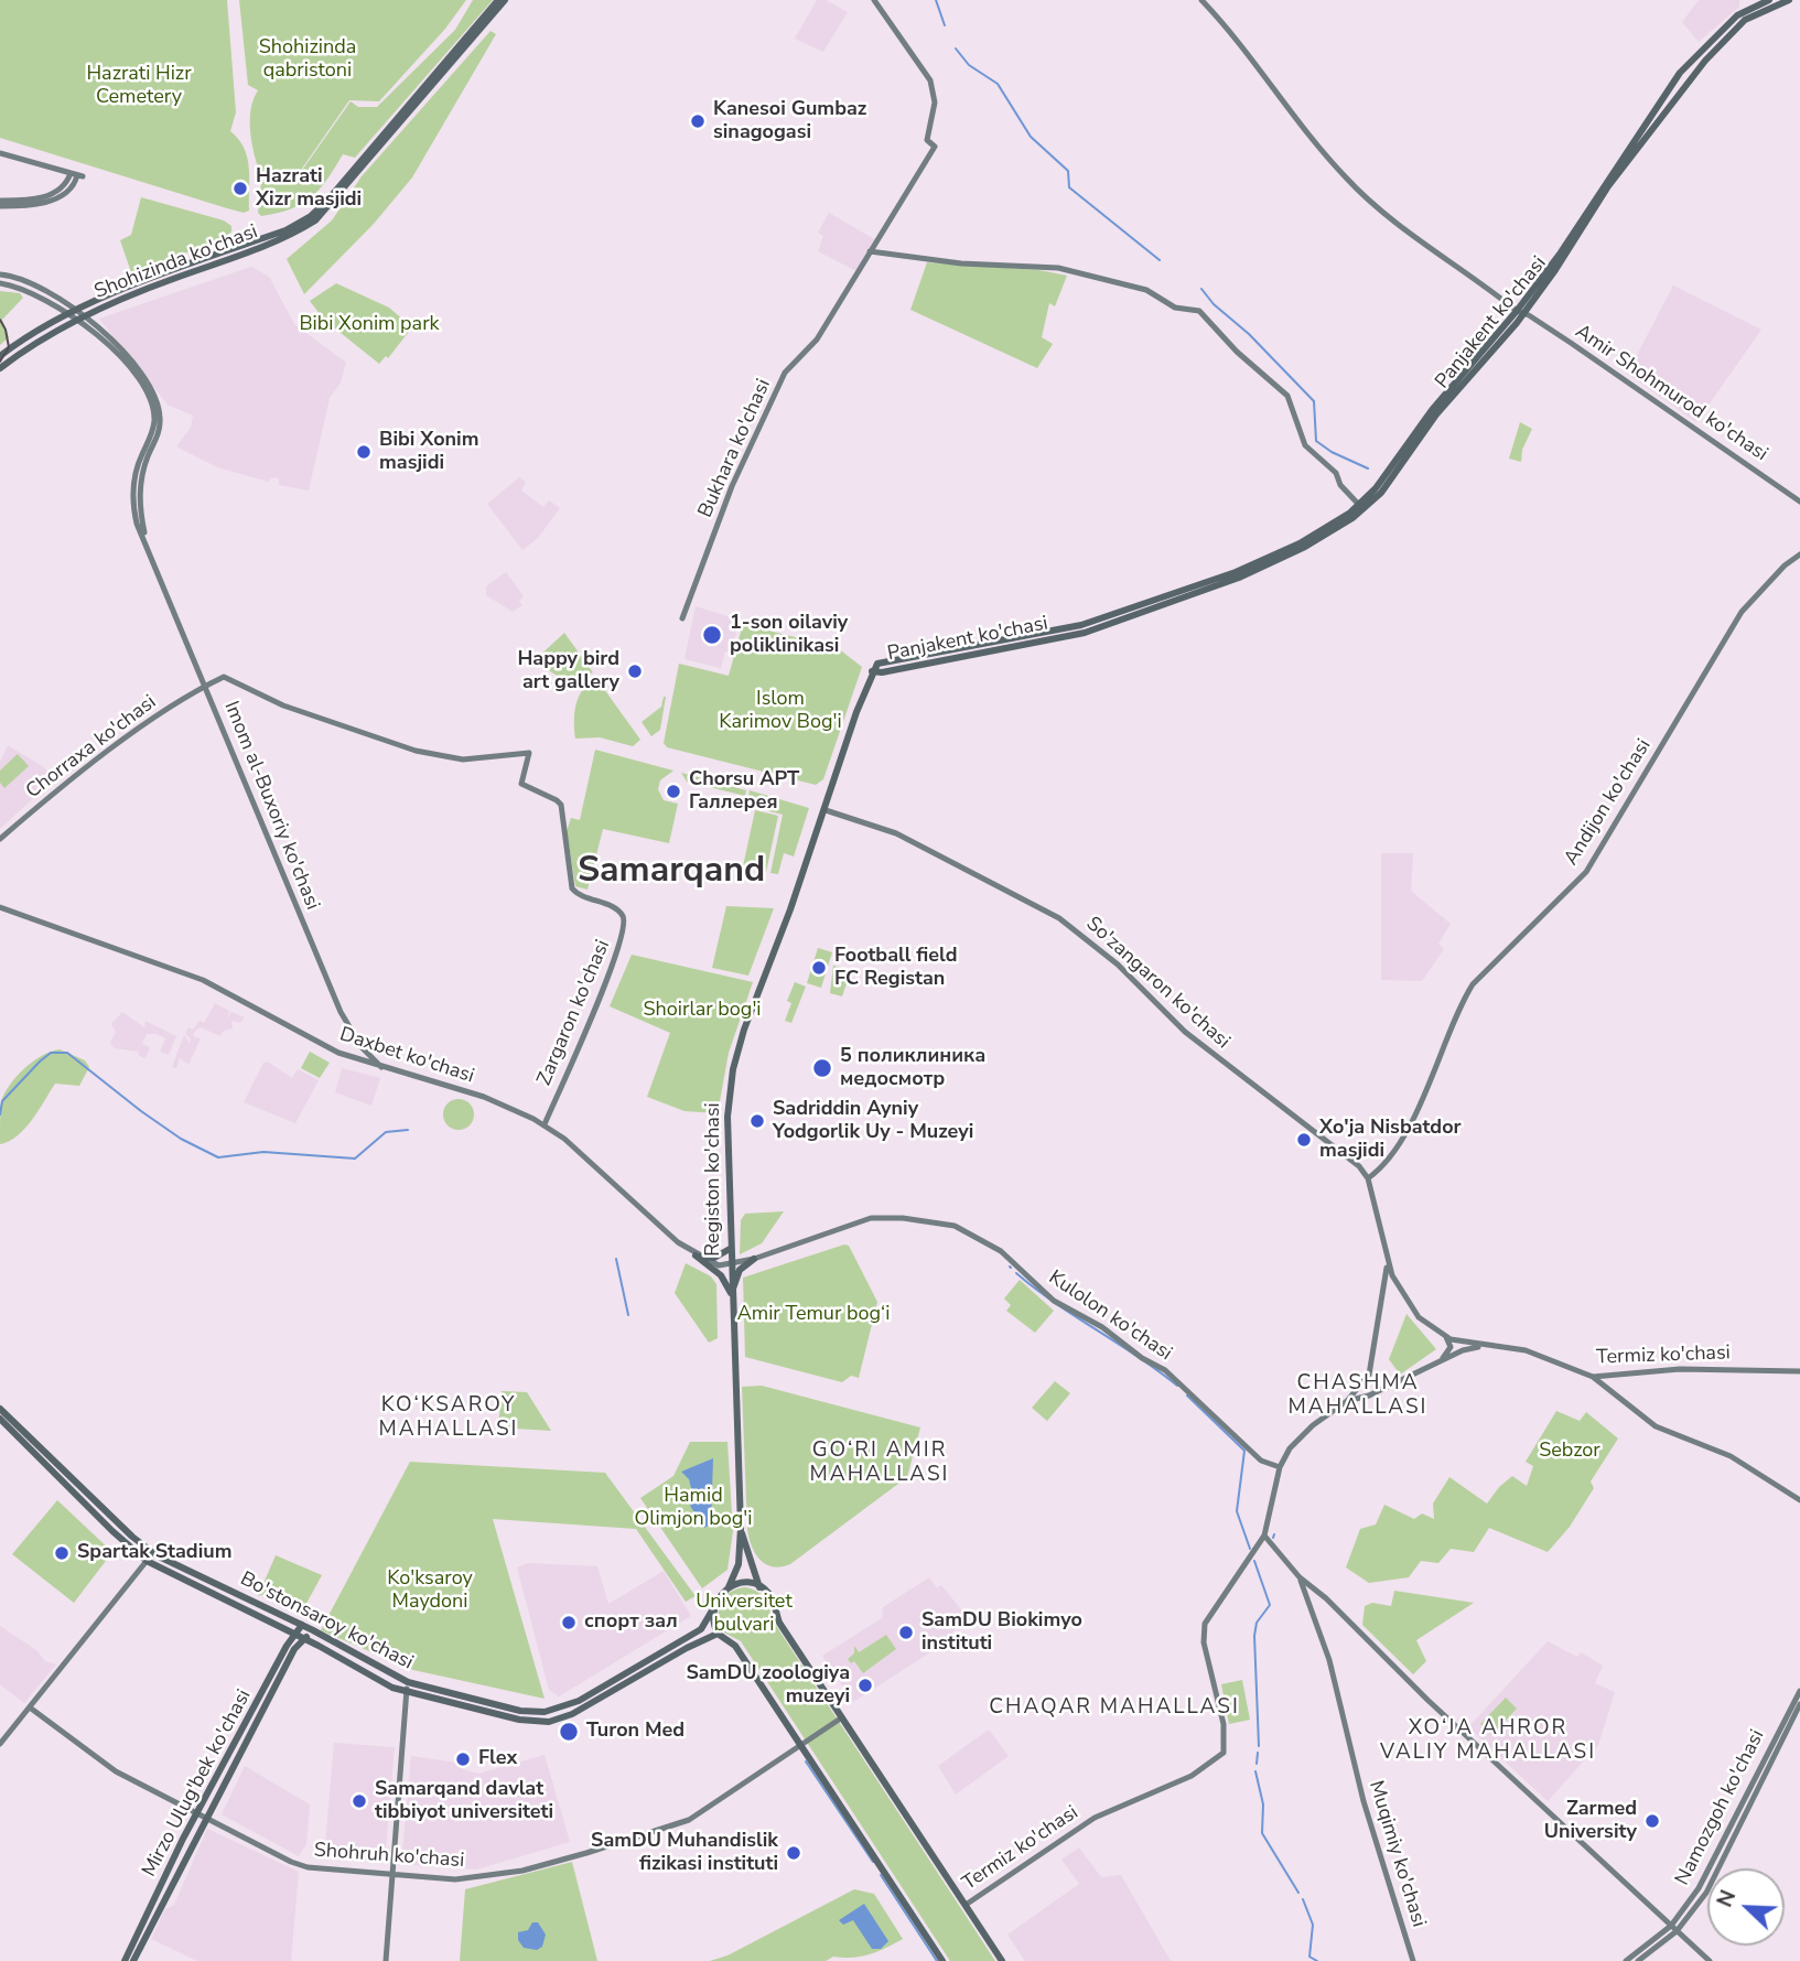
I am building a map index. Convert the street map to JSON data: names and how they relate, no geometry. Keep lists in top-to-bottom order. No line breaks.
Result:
{"streets":{"main road":["Shohizinda ko'chasi","Panjakent ko'chasi","Amir Shohmurod ko'chasi","Bukhara ko'chasi","Chorraxa ko'chasi","Andijon ko'chasi","Imom al-Buxoriy ko'chasi","So'zangaron ko'chasi","Zargaron ko'chasi","Daxbet ko'chasi","Registon ko'chasi","Kulolon ko'chasi","Termiz ko'chasi","Bo'stonsaroy ko'chasi","Mirzo Ulug'bek ko'chasi","Namozgoh ko'chasi","Muqimiy ko'chasi","Shohruh ko'chasi"]},"crossings":[["Panjakent ko'chasi","Amir Shohmurod ko'chasi"],["Panjakent ko'chasi","Registon ko'chasi"],["Chorraxa ko'chasi","Imom al-Buxoriy ko'chasi"],["Chorraxa ko'chasi","Zargaron ko'chasi"],["Andijon ko'chasi","So'zangaron ko'chasi"],["Imom al-Buxoriy ko'chasi","Daxbet ko'chasi"],["So'zangaron ko'chasi","Registon ko'chasi"],["Zargaron ko'chasi","Daxbet ko'chasi"],["Daxbet ko'chasi","Registon ko'chasi"],["Daxbet ko'chasi","Kulolon ko'chasi"],["Registon ko'chasi","Kulolon ko'chasi"],["Registon ko'chasi","Bo'stonsaroy ko'chasi"],["Registon ko'chasi","Shohruh ko'chasi"],["Bo'stonsaroy ko'chasi","Mirzo Ulug'bek ko'chasi"],["Mirzo Ulug'bek ko'chasi","Shohruh ko'chasi"]],"districts":["Samarqand","CHASHMA MAHALLASI","KO‘KSAROY MAHALLASI","GO‘RI AMIR MAHALLASI","CHAQAR MAHALLASI","XO‘JA AHROR VALIY MAHALLASI"],"parks":["Shohizinda qabristoni","Hazrati Hizr Cemetery","Bibi Xonim park","Islom Karimov Bog'i","Shoirlar bog'i","Amir Temur bog‘i","Sebzor","Hamid Olimjon bog'i","Ko'ksaroy Maydoni","Universitet bulvari"],"places":["Kanesoi Gumbaz sinagogasi","Hazrati Xizr masjidi","Bibi Xonim masjidi","1-son oilaviy poliklinikasi","Happy bird art gallery","Chorsu АРТ Галлерея","Football field FC Registan","5 поликлиника медосмотр","Sadriddin Ayniy Yodgorlik Uy - Muzeyi","Xo'ja Nisbatdor masjidi","Spartak Stadium","спорт зал","SamDU Biokimyo instituti","SamDU zoologiya muzeyi","Turon Med","Flex","Samarqand davlat tibbiyot universiteti","Zarmed University","SamDU Muhandislik fizikasi instituti"],"north":"top left"}
